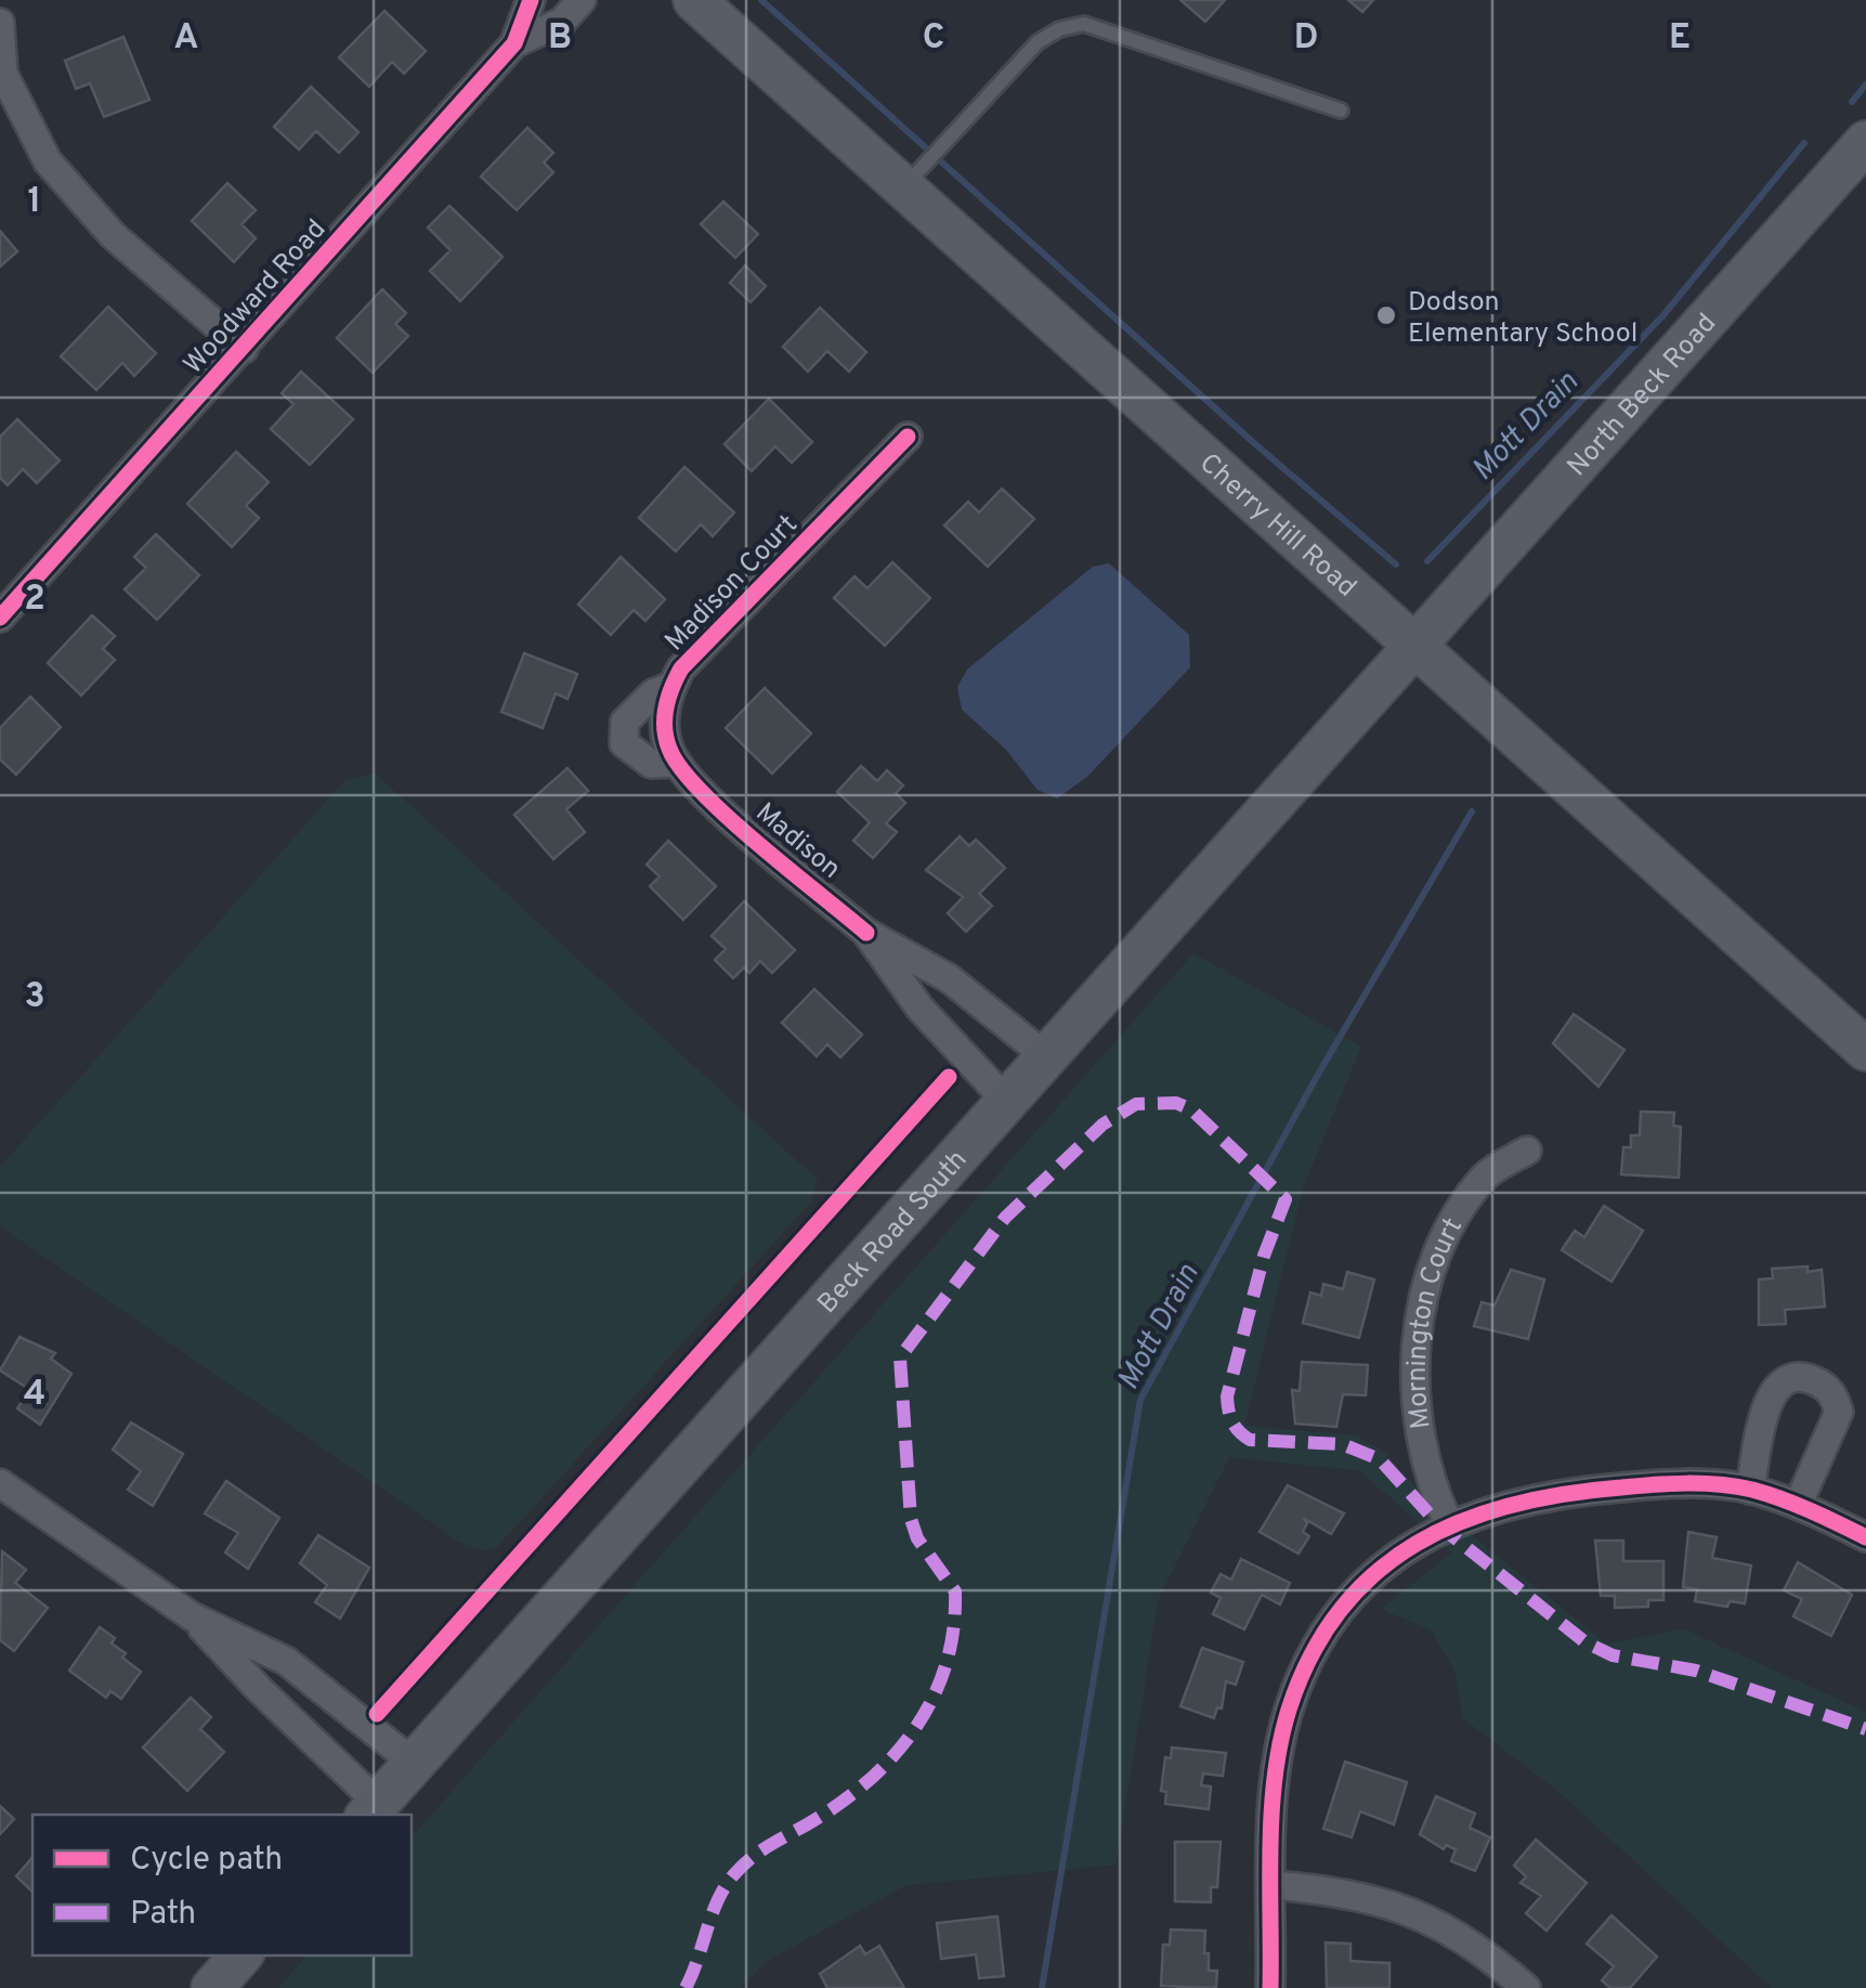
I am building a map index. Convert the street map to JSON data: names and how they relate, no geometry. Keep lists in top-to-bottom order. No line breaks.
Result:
{"streets":{"main road":["North Beck Road","Cherry Hill Road","Beck Road South"],"street":["Woodward Road","Madison Court","Madison","Mornington Court"]},"crossings":[["North Beck Road","Cherry Hill Road"],["North Beck Road","Beck Road South"],["Cherry Hill Road","Beck Road South"],["Madison Court","Madison"],["Madison","Beck Road South"]],"water":["Mott Drain"],"places":["Dodson Elementary School"],"legend":["Cycle path","Path"],"grid":{"columns":["A","B","C","D","E"],"rows":["1","2","3","4"]}}
